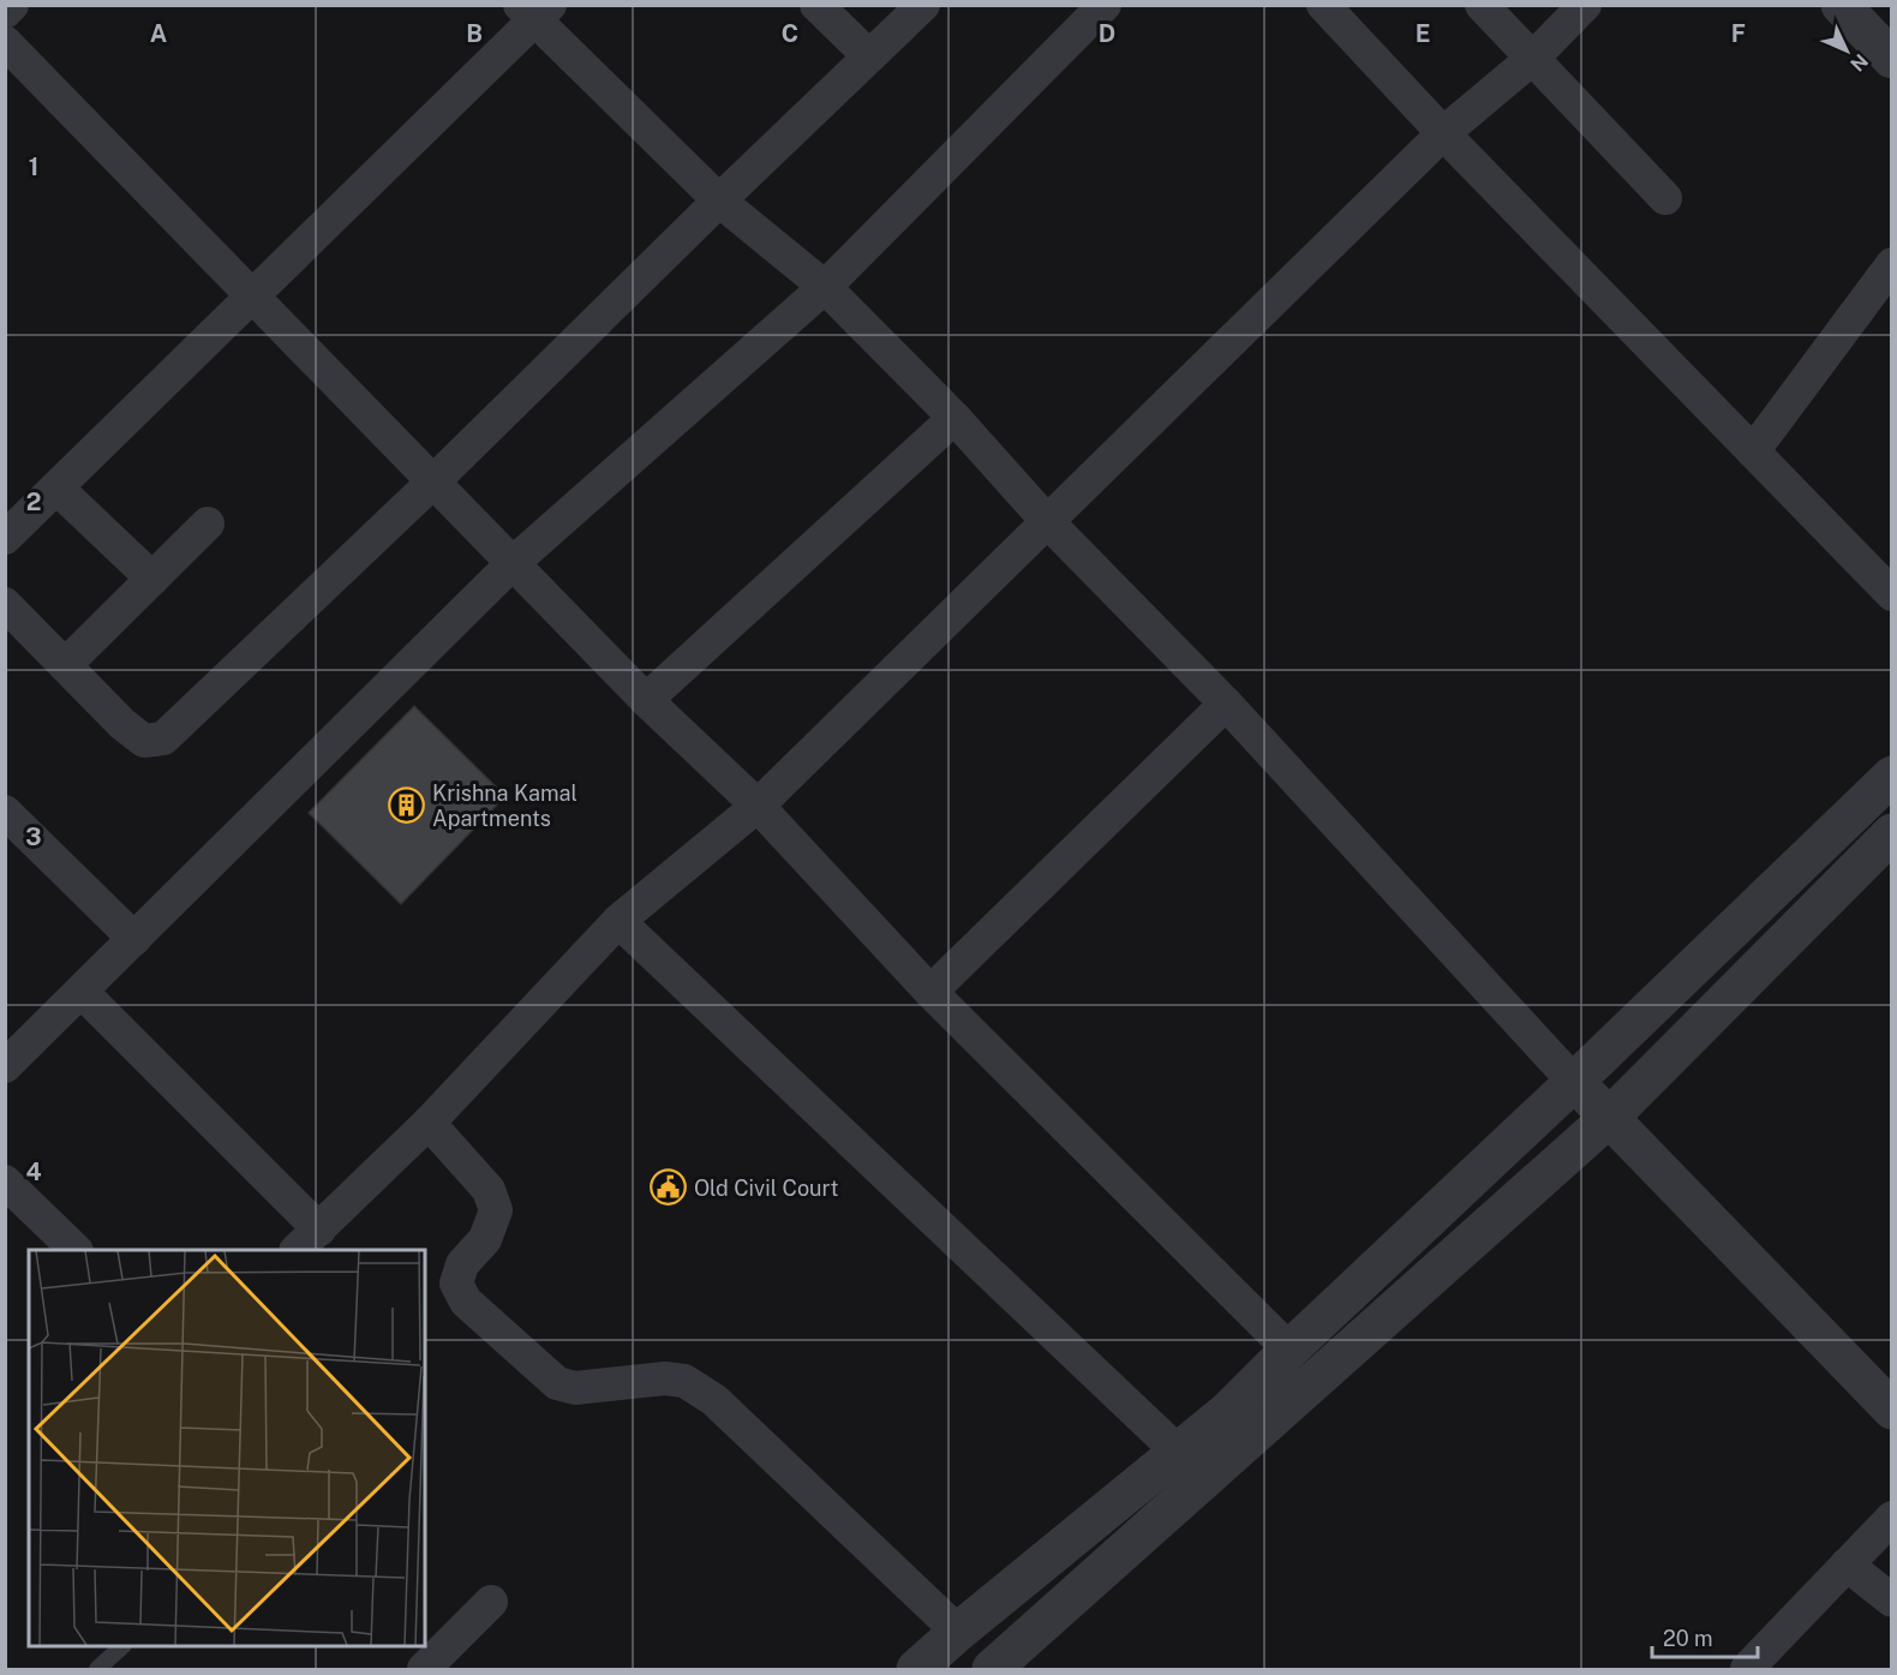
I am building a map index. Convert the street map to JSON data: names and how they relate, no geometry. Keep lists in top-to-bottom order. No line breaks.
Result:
{"places":{"building":["Krishna Kamal Apartments"],"public building":["Old Civil Court"]},"scale_bar":"20 m","north":"bottom right","grid":{"columns":["A","B","C","D","E","F"],"rows":["1","2","3","4"]}}
